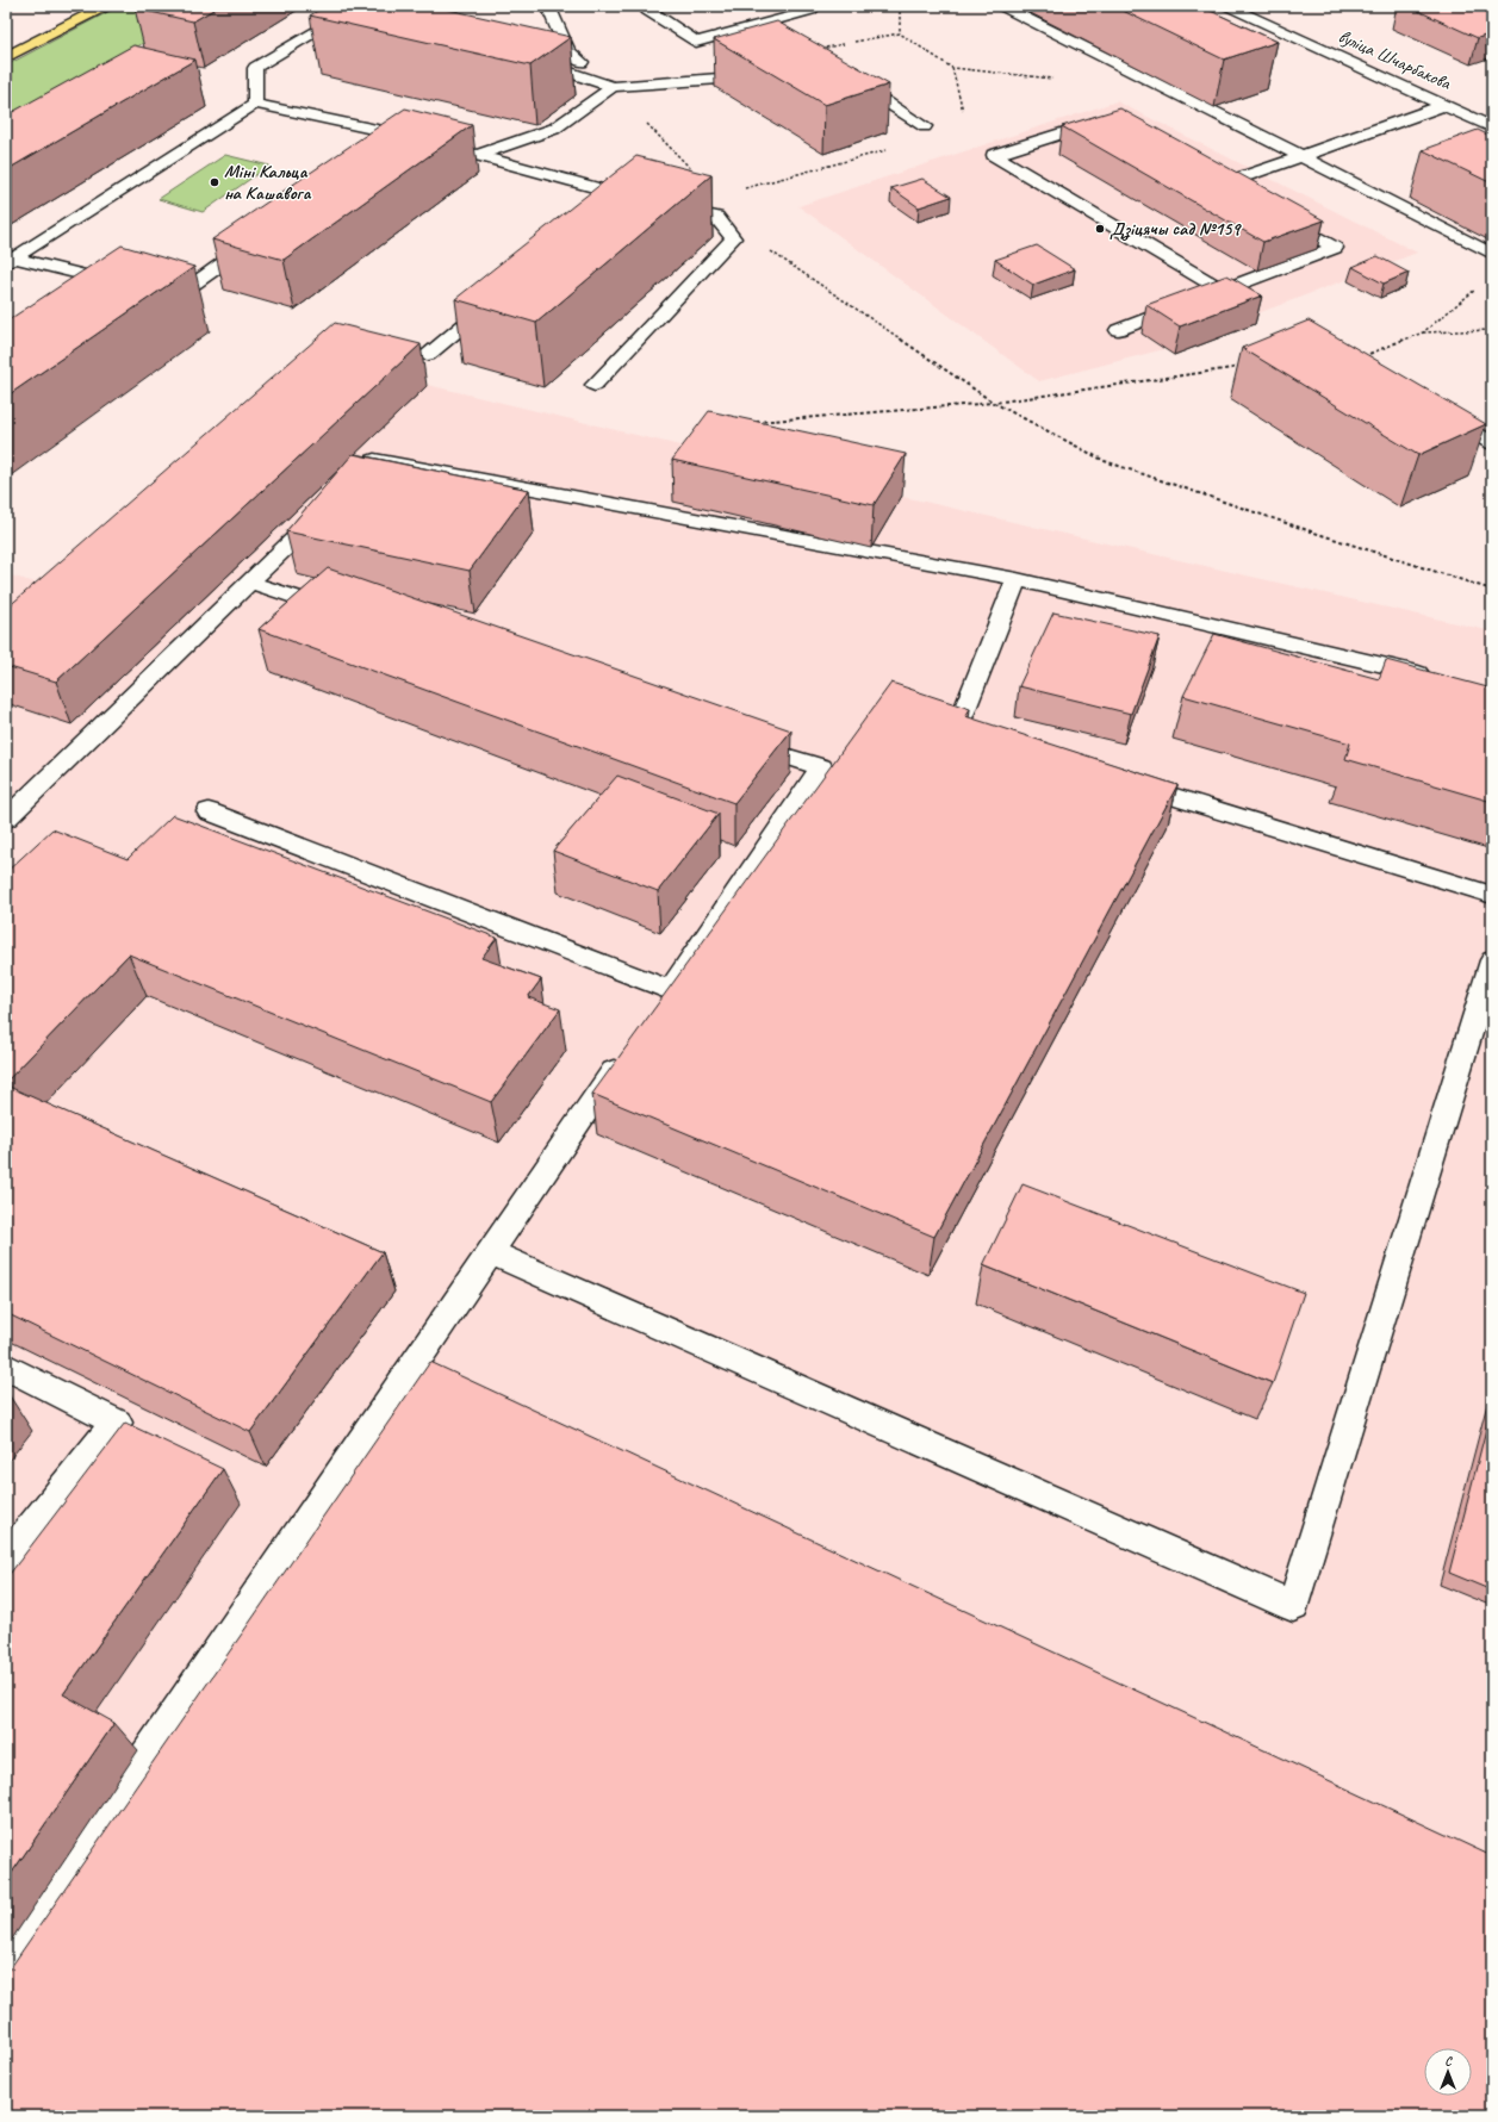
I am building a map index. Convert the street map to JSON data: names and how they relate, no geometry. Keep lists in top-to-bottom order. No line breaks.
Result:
{"streets":{"street":["вуліца Шчарбакова"]},"places":["Міні Кальца на Кашавога","Дзіцячы сад №159"],"north":"top"}
